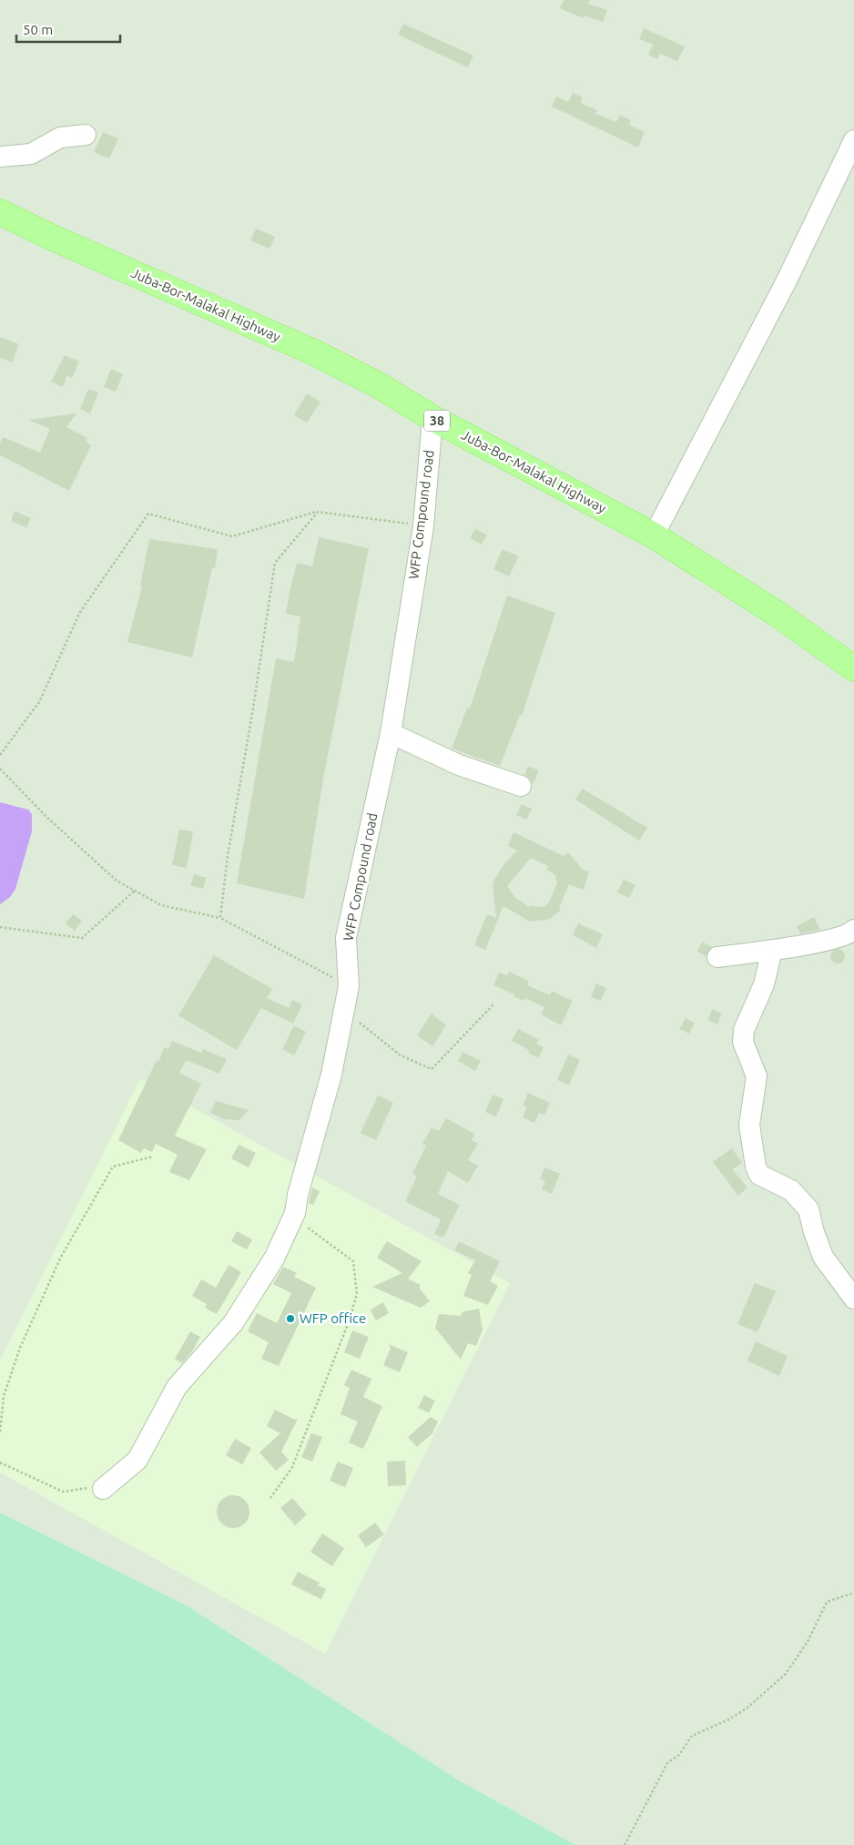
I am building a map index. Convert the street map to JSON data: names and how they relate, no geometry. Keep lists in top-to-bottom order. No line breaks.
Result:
{"streets":{"main road":["Juba-Bor-Malakal Highway","38"],"street":["WFP Compound road"]},"crossings":[["Juba-Bor-Malakal Highway","WFP Compound road"]],"places":["WFP office"],"scale_bar":"50 m"}
